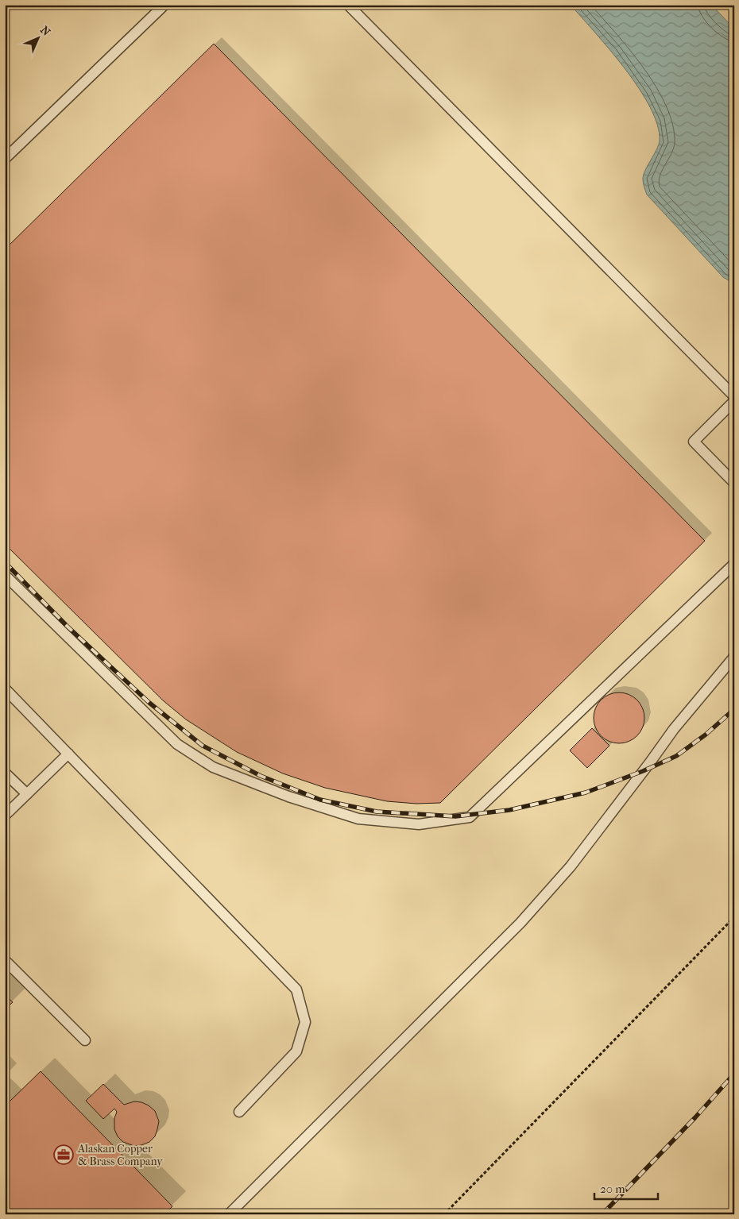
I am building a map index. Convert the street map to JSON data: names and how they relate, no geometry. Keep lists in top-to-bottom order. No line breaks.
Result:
{"places":{"office":["Alaskan Copper & Brass Company"]},"scale_bar":"20 m","north":"top right"}
